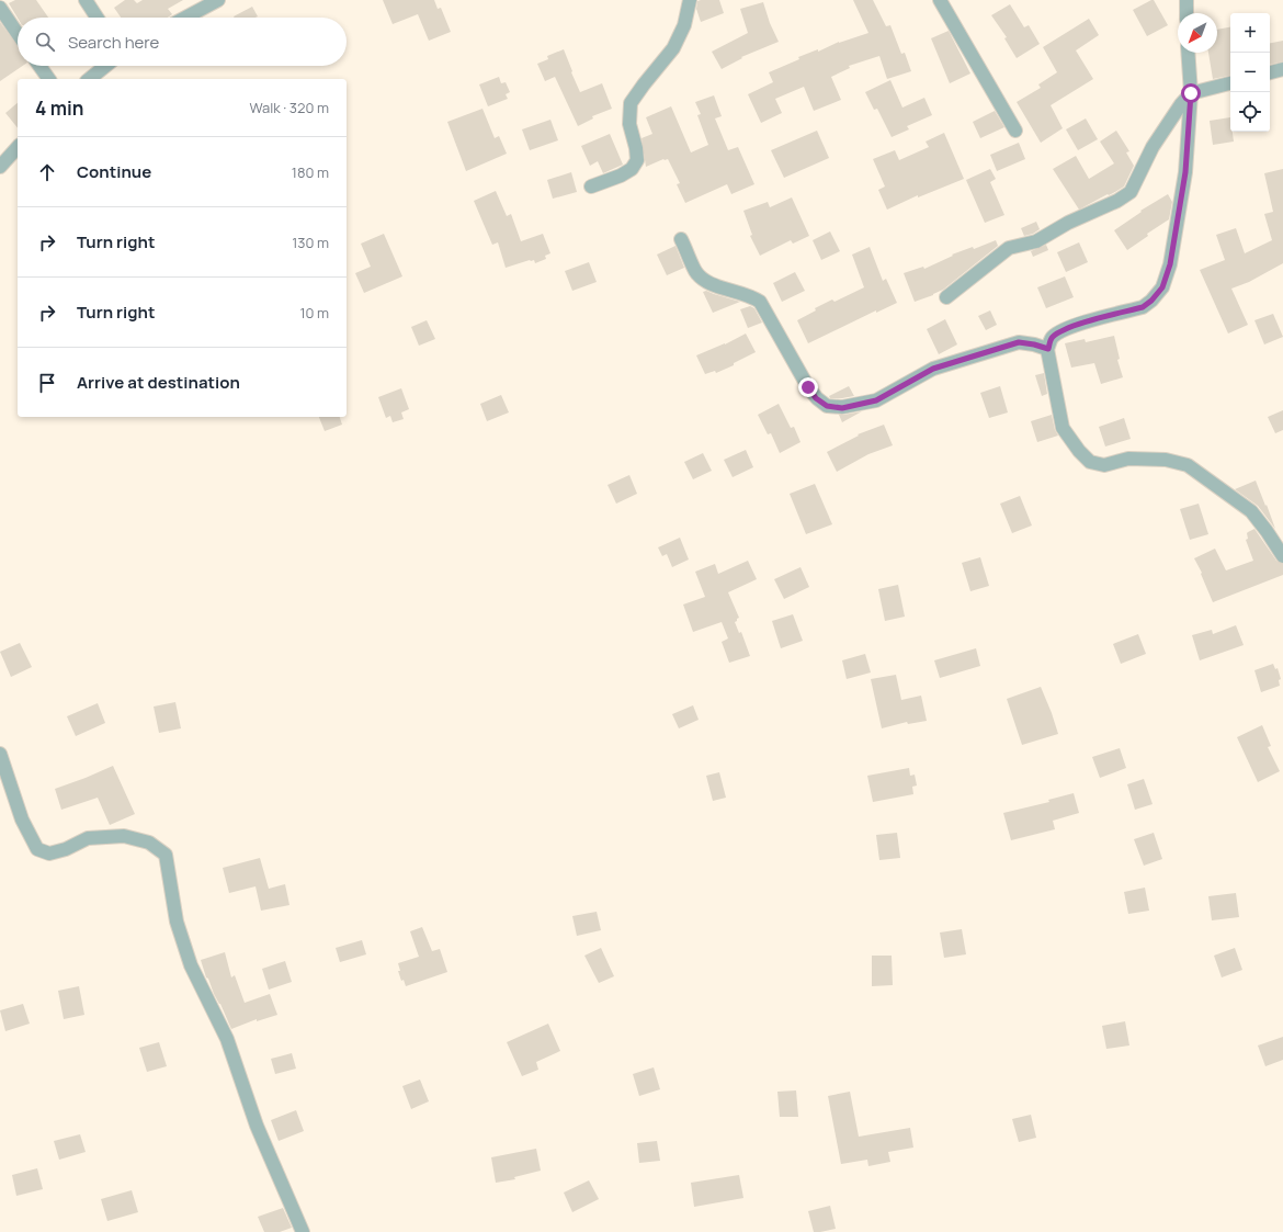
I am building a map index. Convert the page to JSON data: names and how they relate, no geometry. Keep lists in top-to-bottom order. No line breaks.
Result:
{"north":"bottom left","page":{"map_buttons":["+","−"],"search":"Search here","heading":["4 min","Walk · 320 m"],"list":[["Continue","180 m"],["Turn right","130 m"],["Turn right","10 m"],"Arrive at destination"]}}
